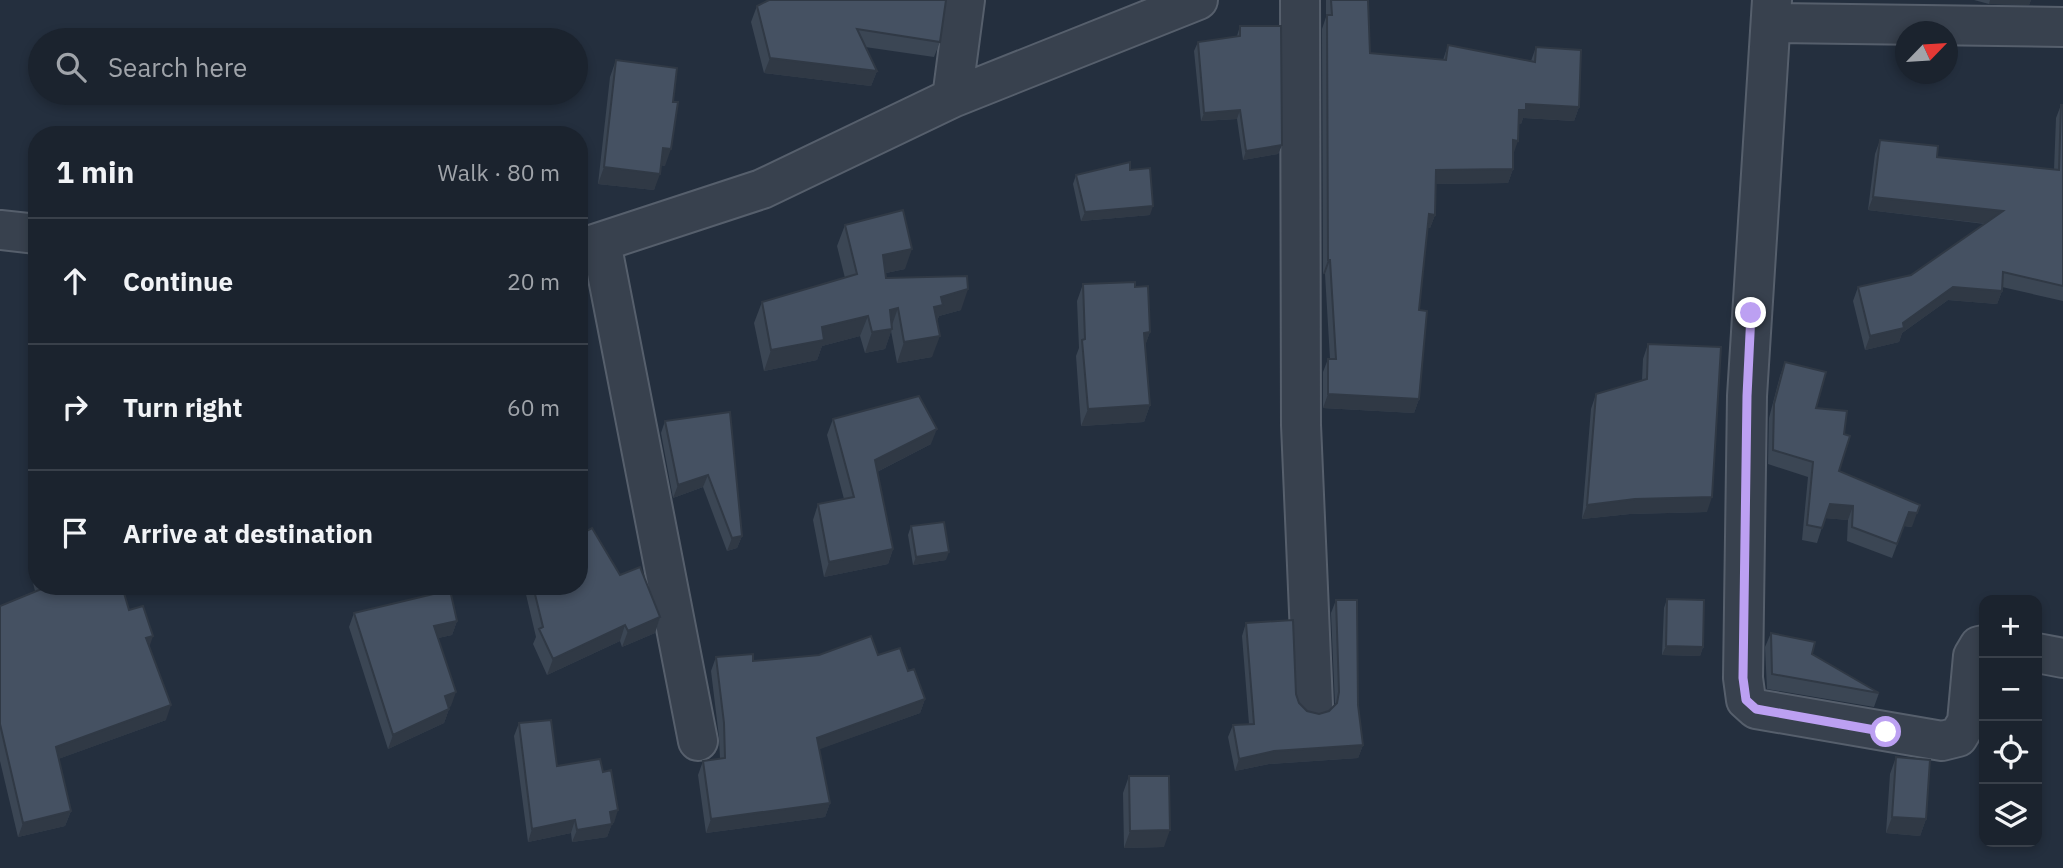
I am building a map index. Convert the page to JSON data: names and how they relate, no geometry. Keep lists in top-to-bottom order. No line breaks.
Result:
{"north":"top right","page":{"search":"Search here","heading":["1 min","Walk · 80 m"],"list":[["Continue","20 m"],["Turn right","60 m"],"Arrive at destination"],"map_buttons":["+","−"]}}
